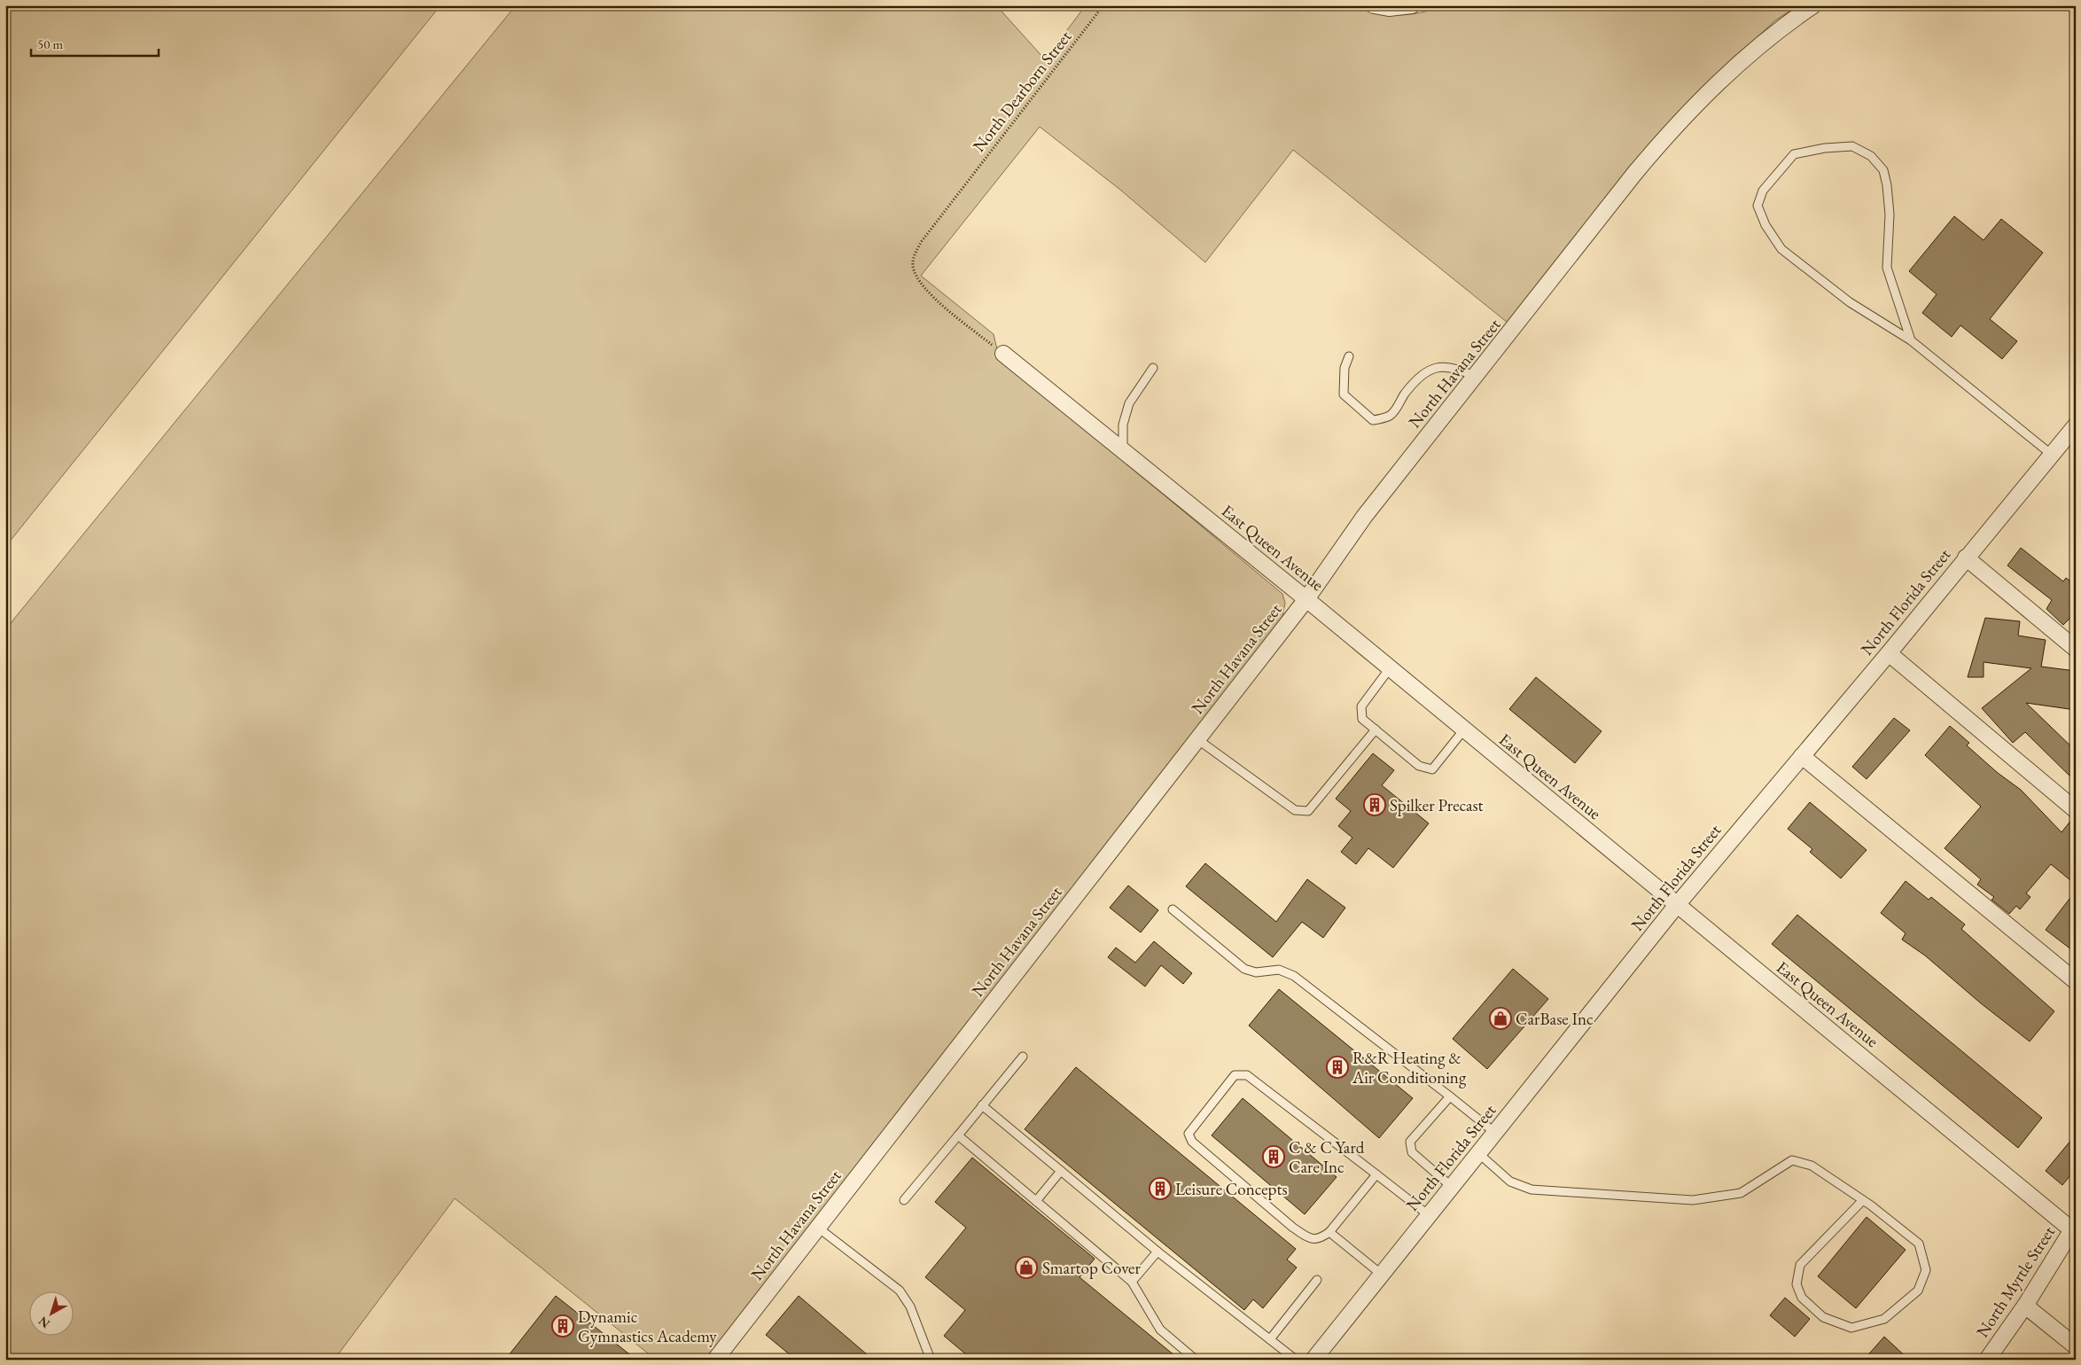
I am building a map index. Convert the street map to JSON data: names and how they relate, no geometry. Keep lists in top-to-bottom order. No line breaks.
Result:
{"streets":{"street":["North Havana Street","East Queen Avenue","North Florida Street","North Myrtle Street"],"path":["North Dearborn Street"]},"crossings":[["North Dearborn Street","East Queen Avenue"],["North Havana Street","East Queen Avenue"],["East Queen Avenue","North Florida Street"],["East Queen Avenue","North Myrtle Street"]],"places":{"building":["Spilker Precast","R&R Heating & Air Conditioning","C & C Yard Care Inc","Leisure Concepts","Dynamic Gymnastics Academy"],"shop":["CarBase Inc","Smartop Cover"]},"scale_bar":"50 m","north":"bottom left"}
